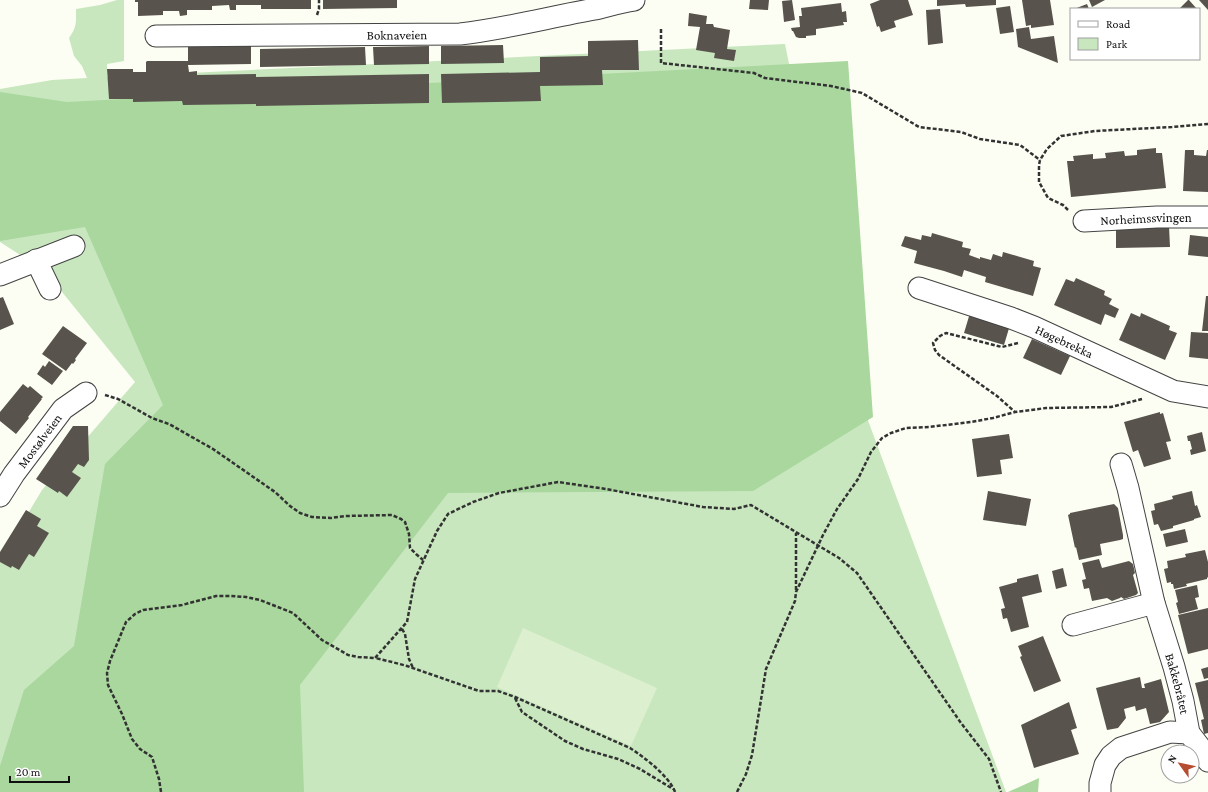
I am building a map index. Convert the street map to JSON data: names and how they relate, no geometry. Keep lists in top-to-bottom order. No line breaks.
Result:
{"streets":{"street":["Boknaveien","Norheimssvingen","Høgebrekka","Mostølveien","Bakkebråtet"]},"legend":["Road","Park"],"scale_bar":"20 m","north":"top left"}
